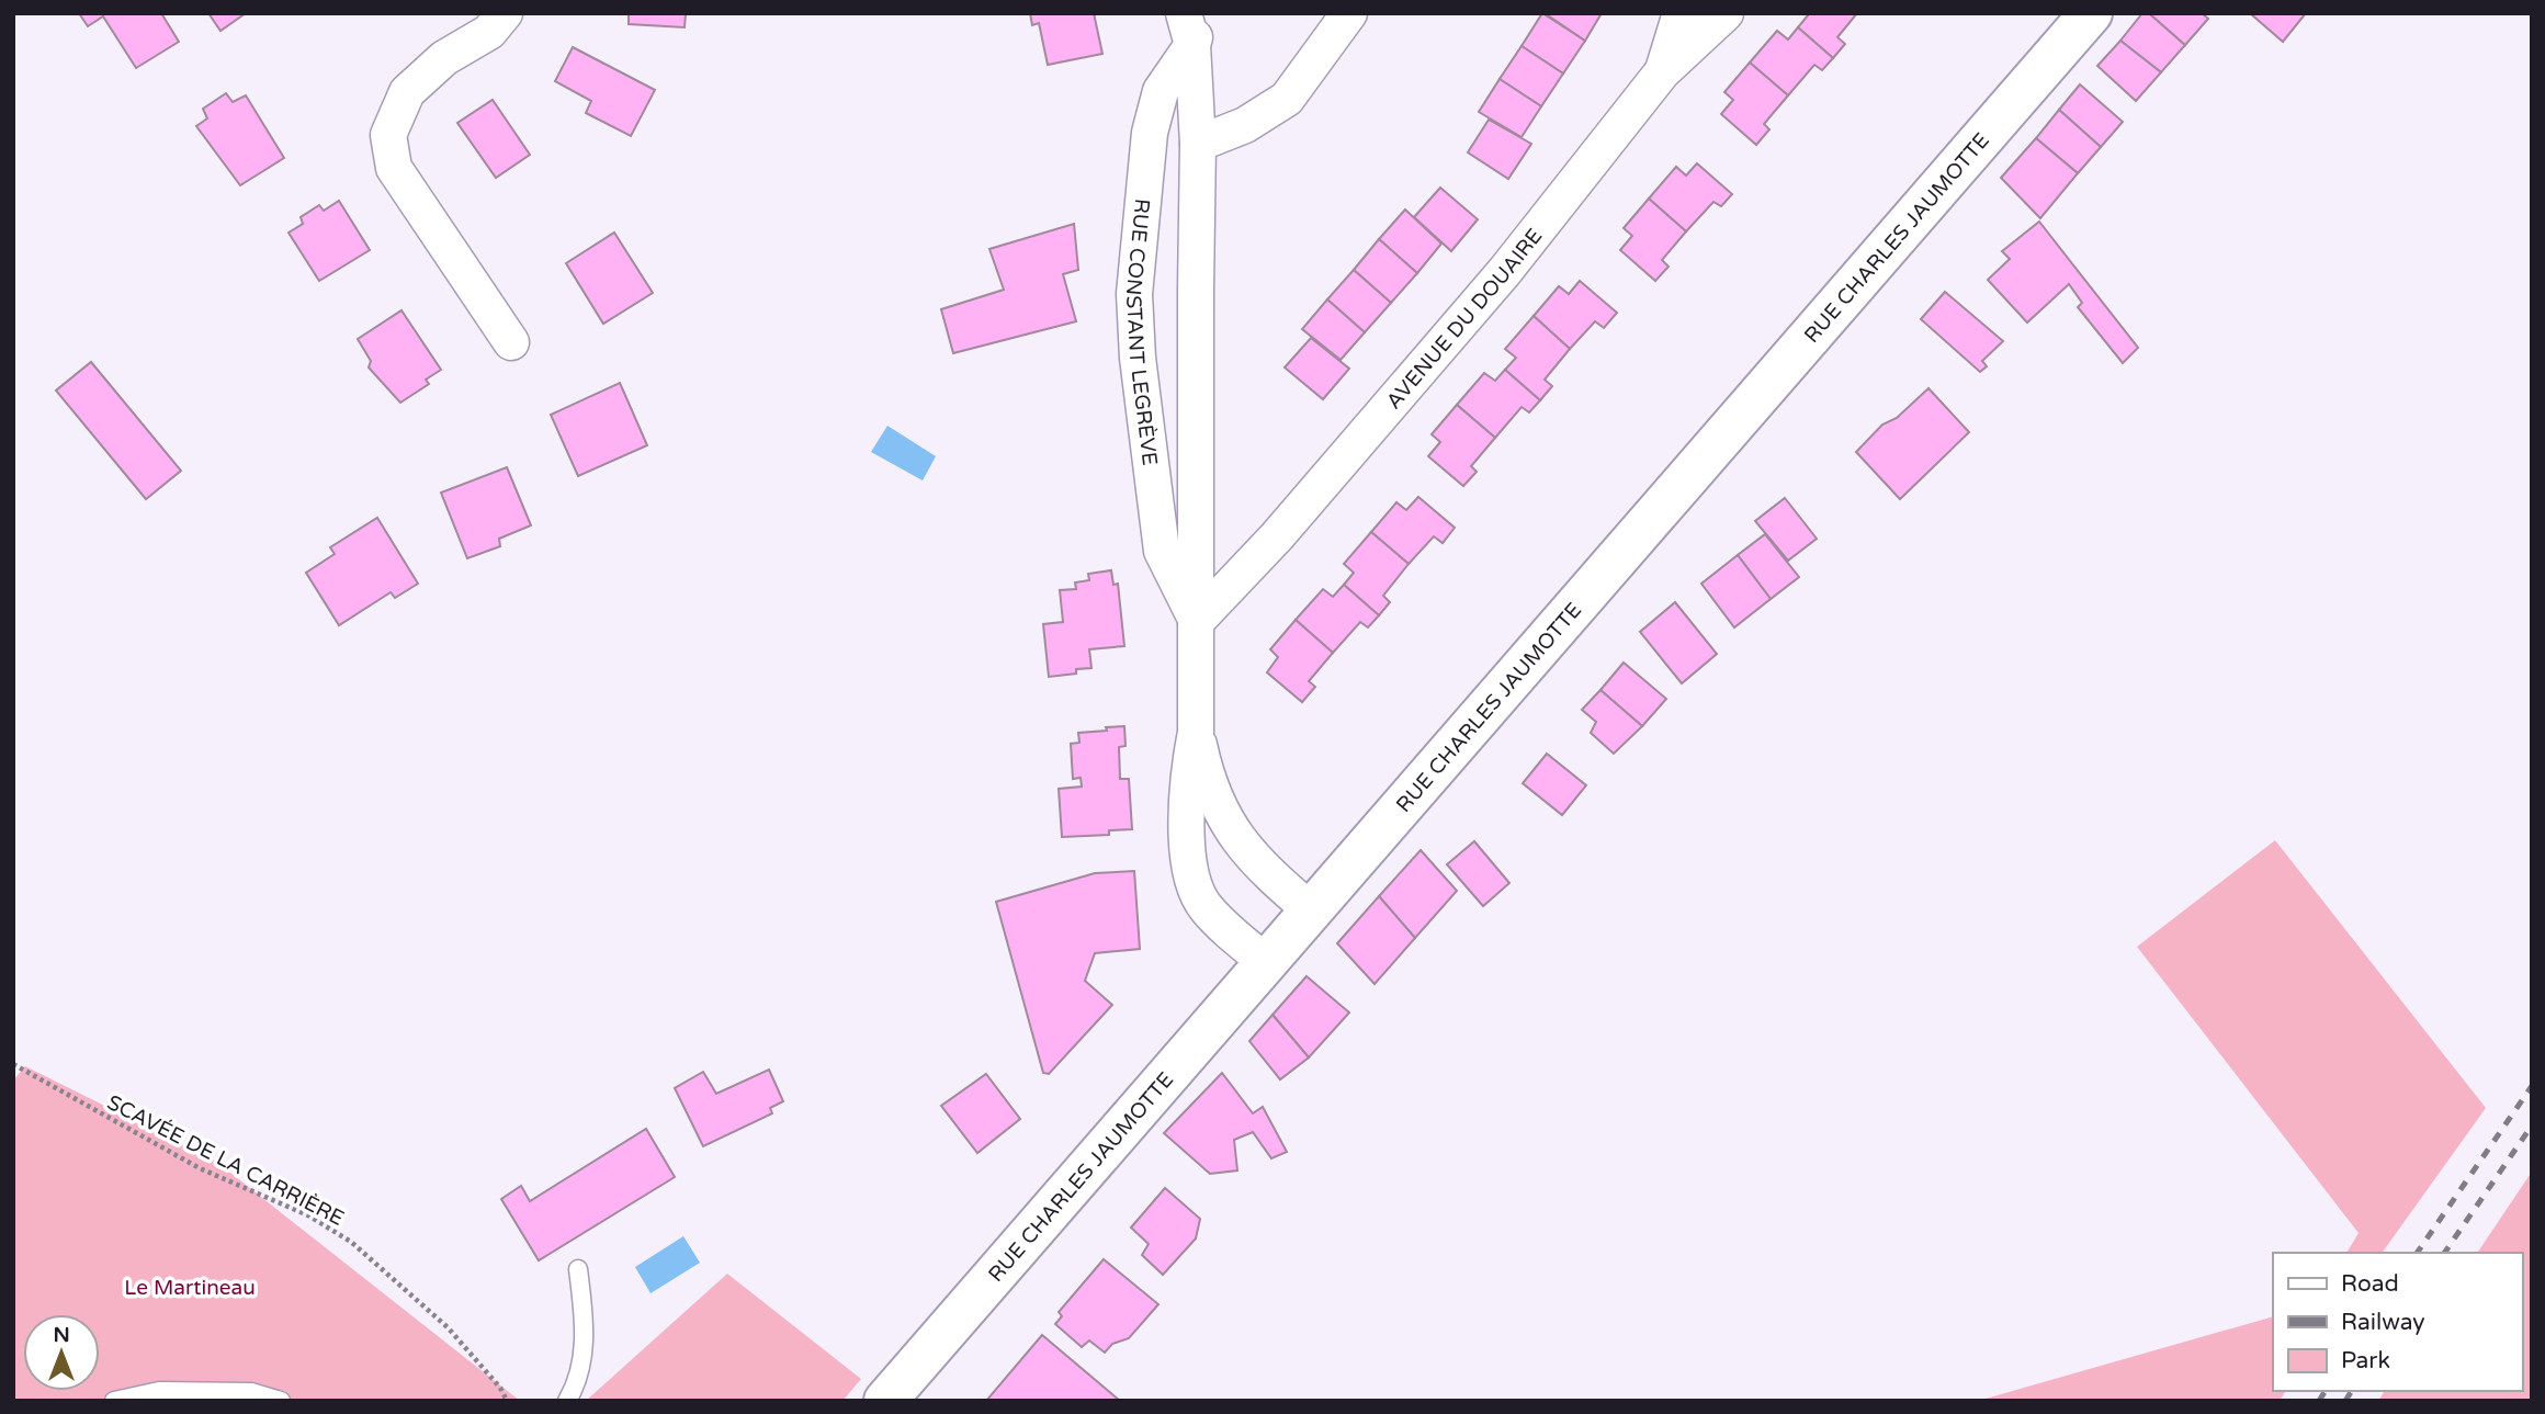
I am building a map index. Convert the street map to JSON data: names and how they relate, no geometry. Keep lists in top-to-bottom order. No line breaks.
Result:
{"streets":{"main road":["RUE CHARLES JAUMOTTE"],"street":["AVENUE DU DOUAIRE","RUE CONSTANT LEGRÈVE"],"path":["SCAVÉE DE LA CARRIÈRE"]},"crossings":[["RUE CHARLES JAUMOTTE","RUE CONSTANT LEGRÈVE"],["AVENUE DU DOUAIRE","RUE CONSTANT LEGRÈVE"]],"parks":["Le Martineau"],"legend":["Road","Railway","Park"],"north":"top"}
